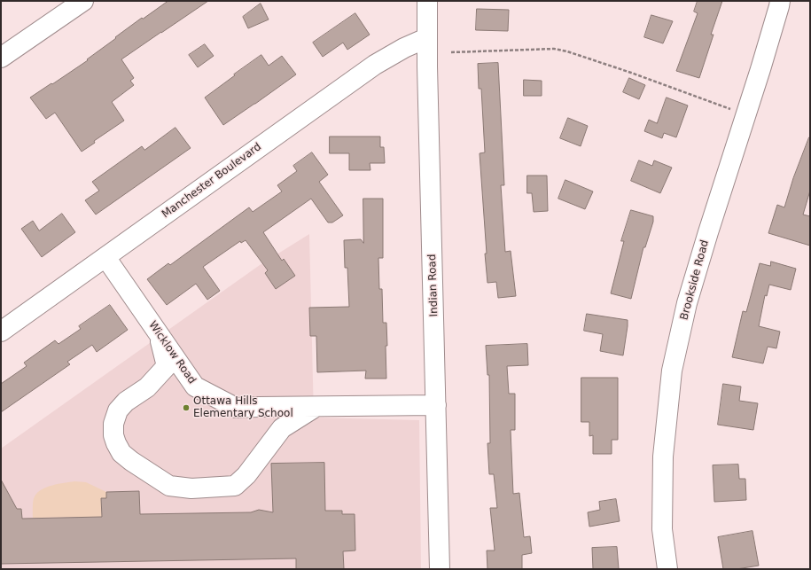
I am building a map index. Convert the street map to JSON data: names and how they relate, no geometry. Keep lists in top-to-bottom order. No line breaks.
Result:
{"streets":{"street":["Manchester Boulevard","Brookside Road","Indian Road","Wicklow Road"]},"crossings":[["Manchester Boulevard","Indian Road"],["Manchester Boulevard","Wicklow Road"],["Indian Road","Wicklow Road"]],"places":["Ottawa Hills Elementary School"]}
